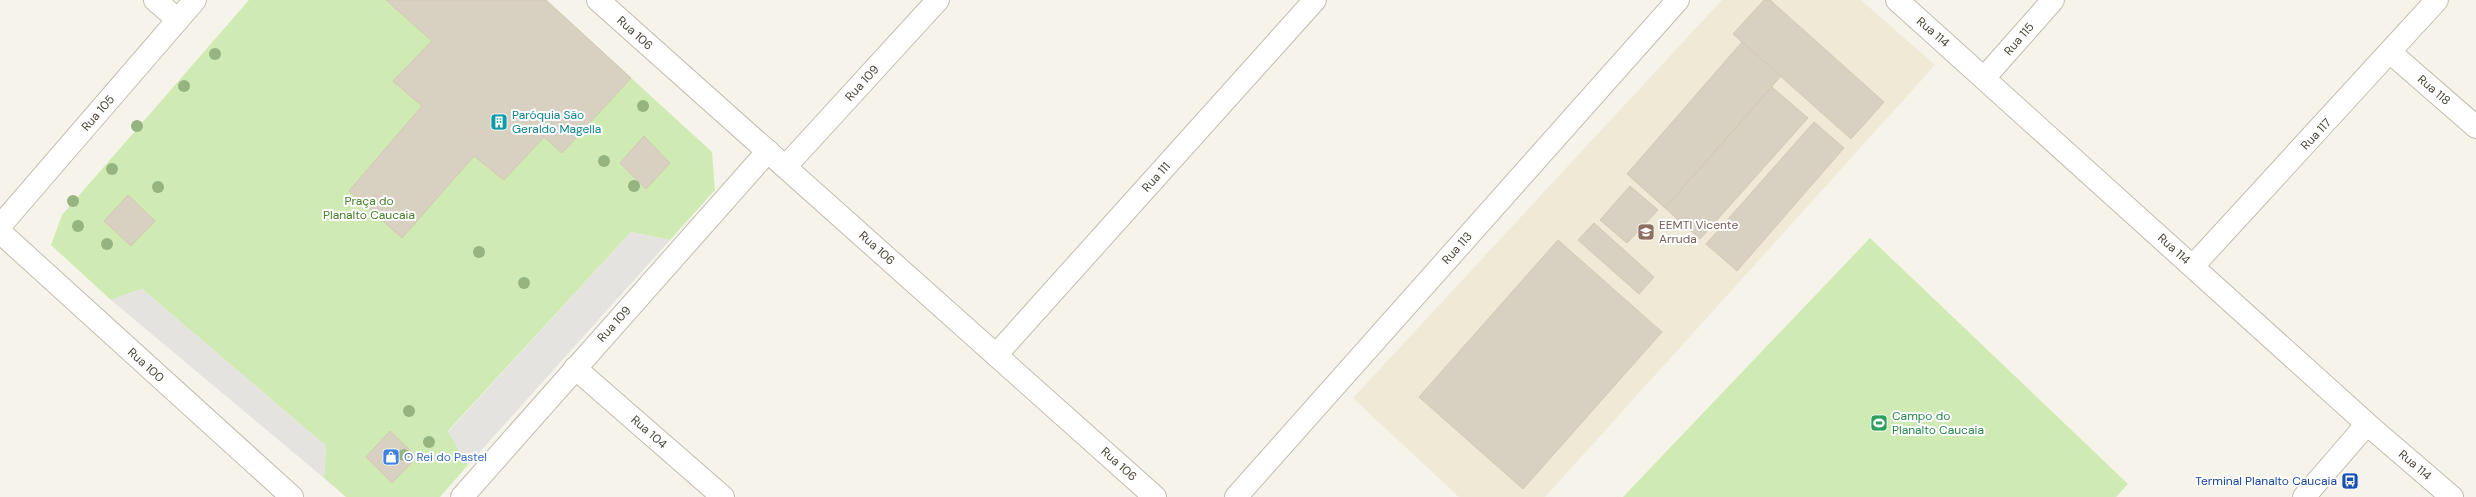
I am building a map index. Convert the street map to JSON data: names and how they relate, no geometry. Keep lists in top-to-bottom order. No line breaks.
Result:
{"streets":{"street":["Rua 114","Rua 106","Rua 115","Rua 109","Rua 118","Rua 105","Rua 117","Rua 111","Rua 113","Rua 100","Rua 104"]},"crossings":[["Rua 114","Rua 115"],["Rua 114","Rua 117"],["Rua 106","Rua 109"],["Rua 106","Rua 111"],["Rua 109","Rua 104"],["Rua 118","Rua 117"]],"parks":["Praça do Planalto Caucaia"],"places":{"building":["Paróquia São Geraldo Magella"],"school or university":["EEMTI Vicente Arruda"],"sports":["Campo do Planalto Caucaia"],"shop":["O Rei do Pastel"],"bus stop":["Terminal Planalto Caucaia"]}}
